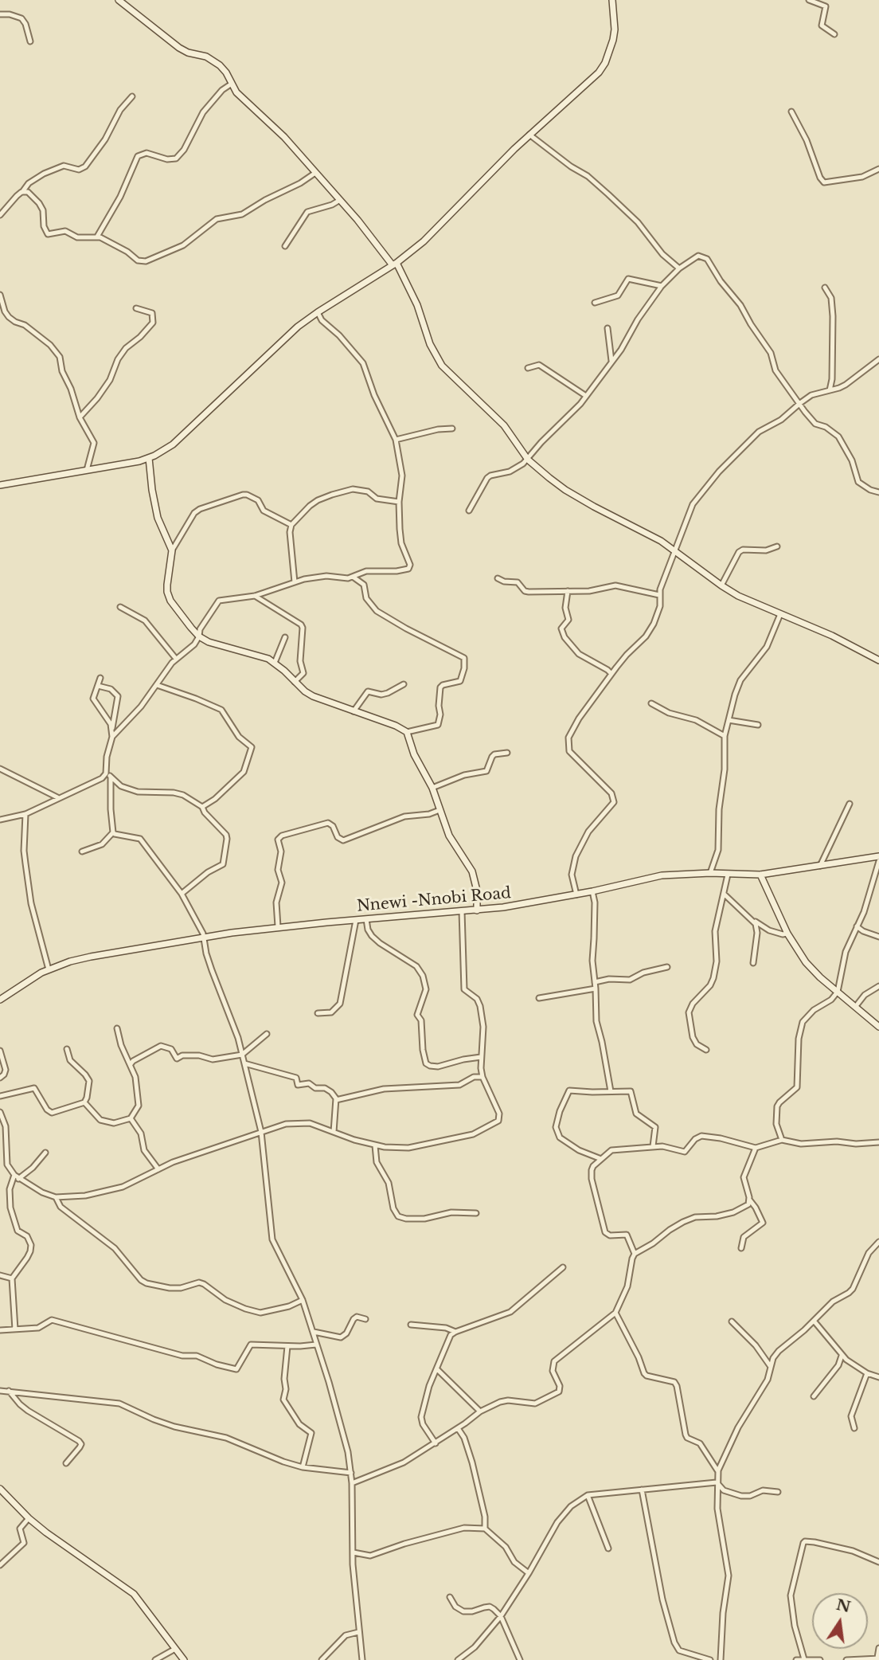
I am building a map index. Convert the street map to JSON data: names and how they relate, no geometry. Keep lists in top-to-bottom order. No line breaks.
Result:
{"streets":{"main road":["Nnewi -Nnobi Road"]},"north":"top"}
